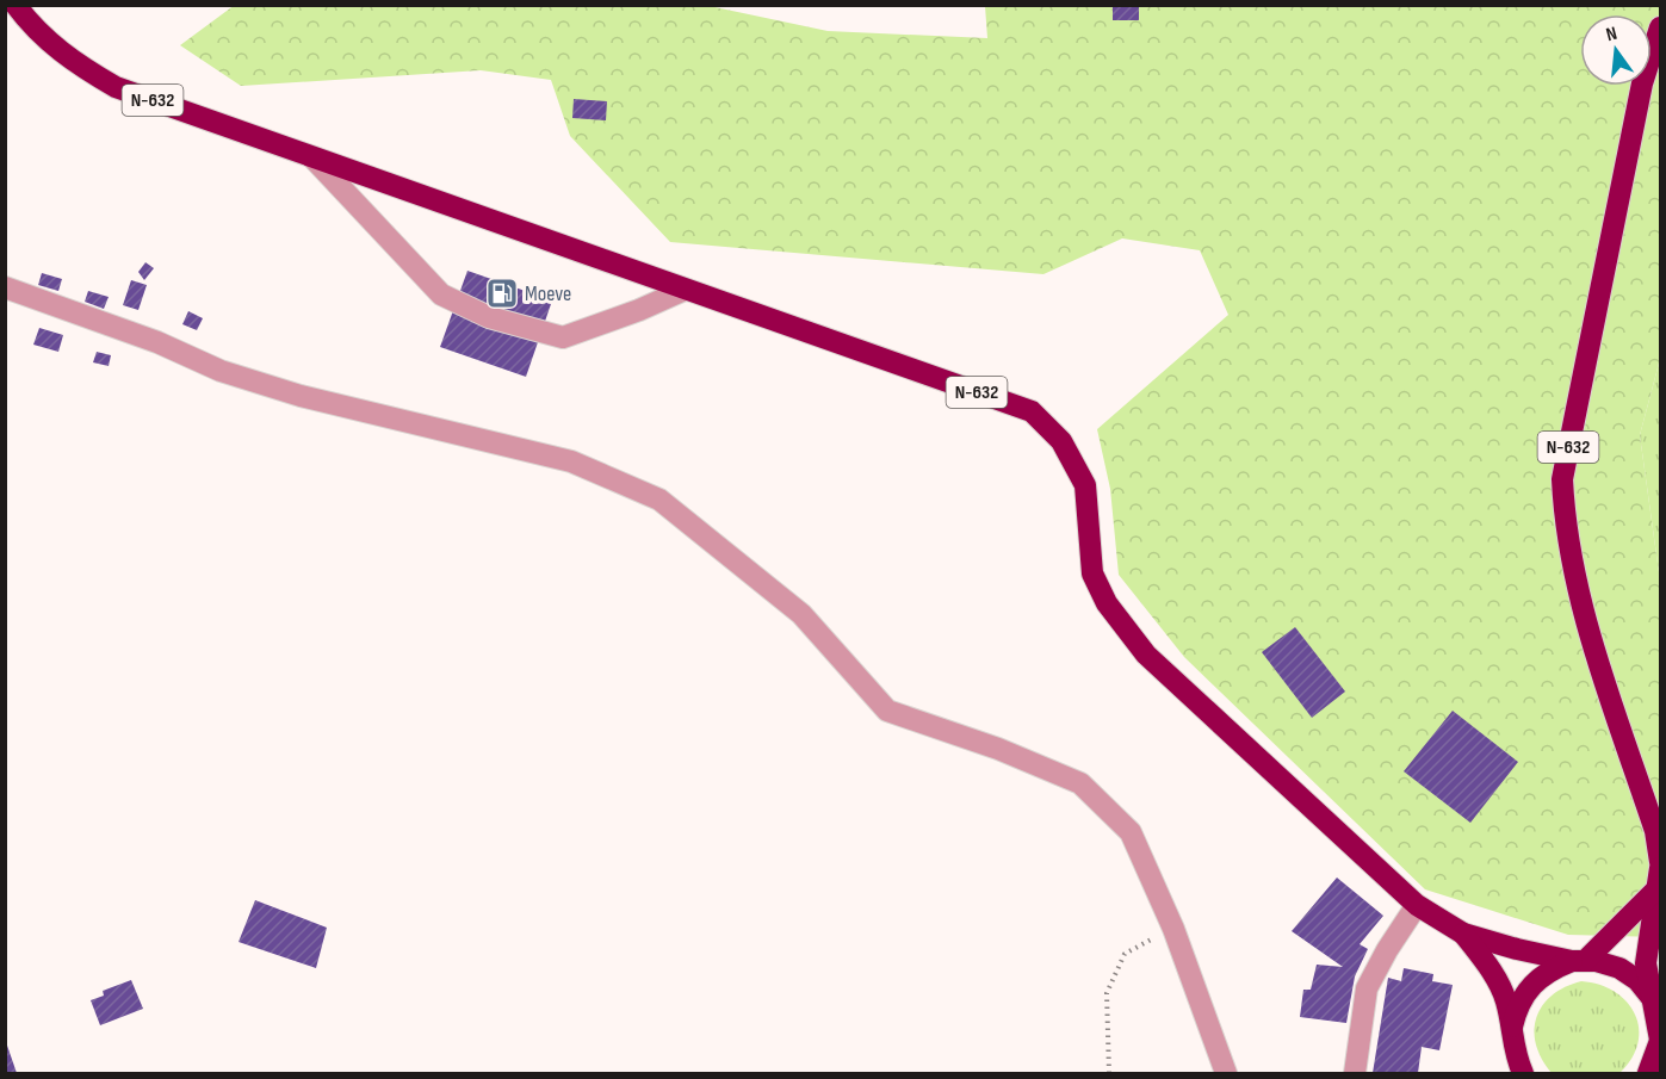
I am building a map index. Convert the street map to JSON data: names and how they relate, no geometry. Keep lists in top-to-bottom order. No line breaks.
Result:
{"streets":{"highway":["N-632"]},"places":{"fuel station":["Moeve"]},"north":"top"}
